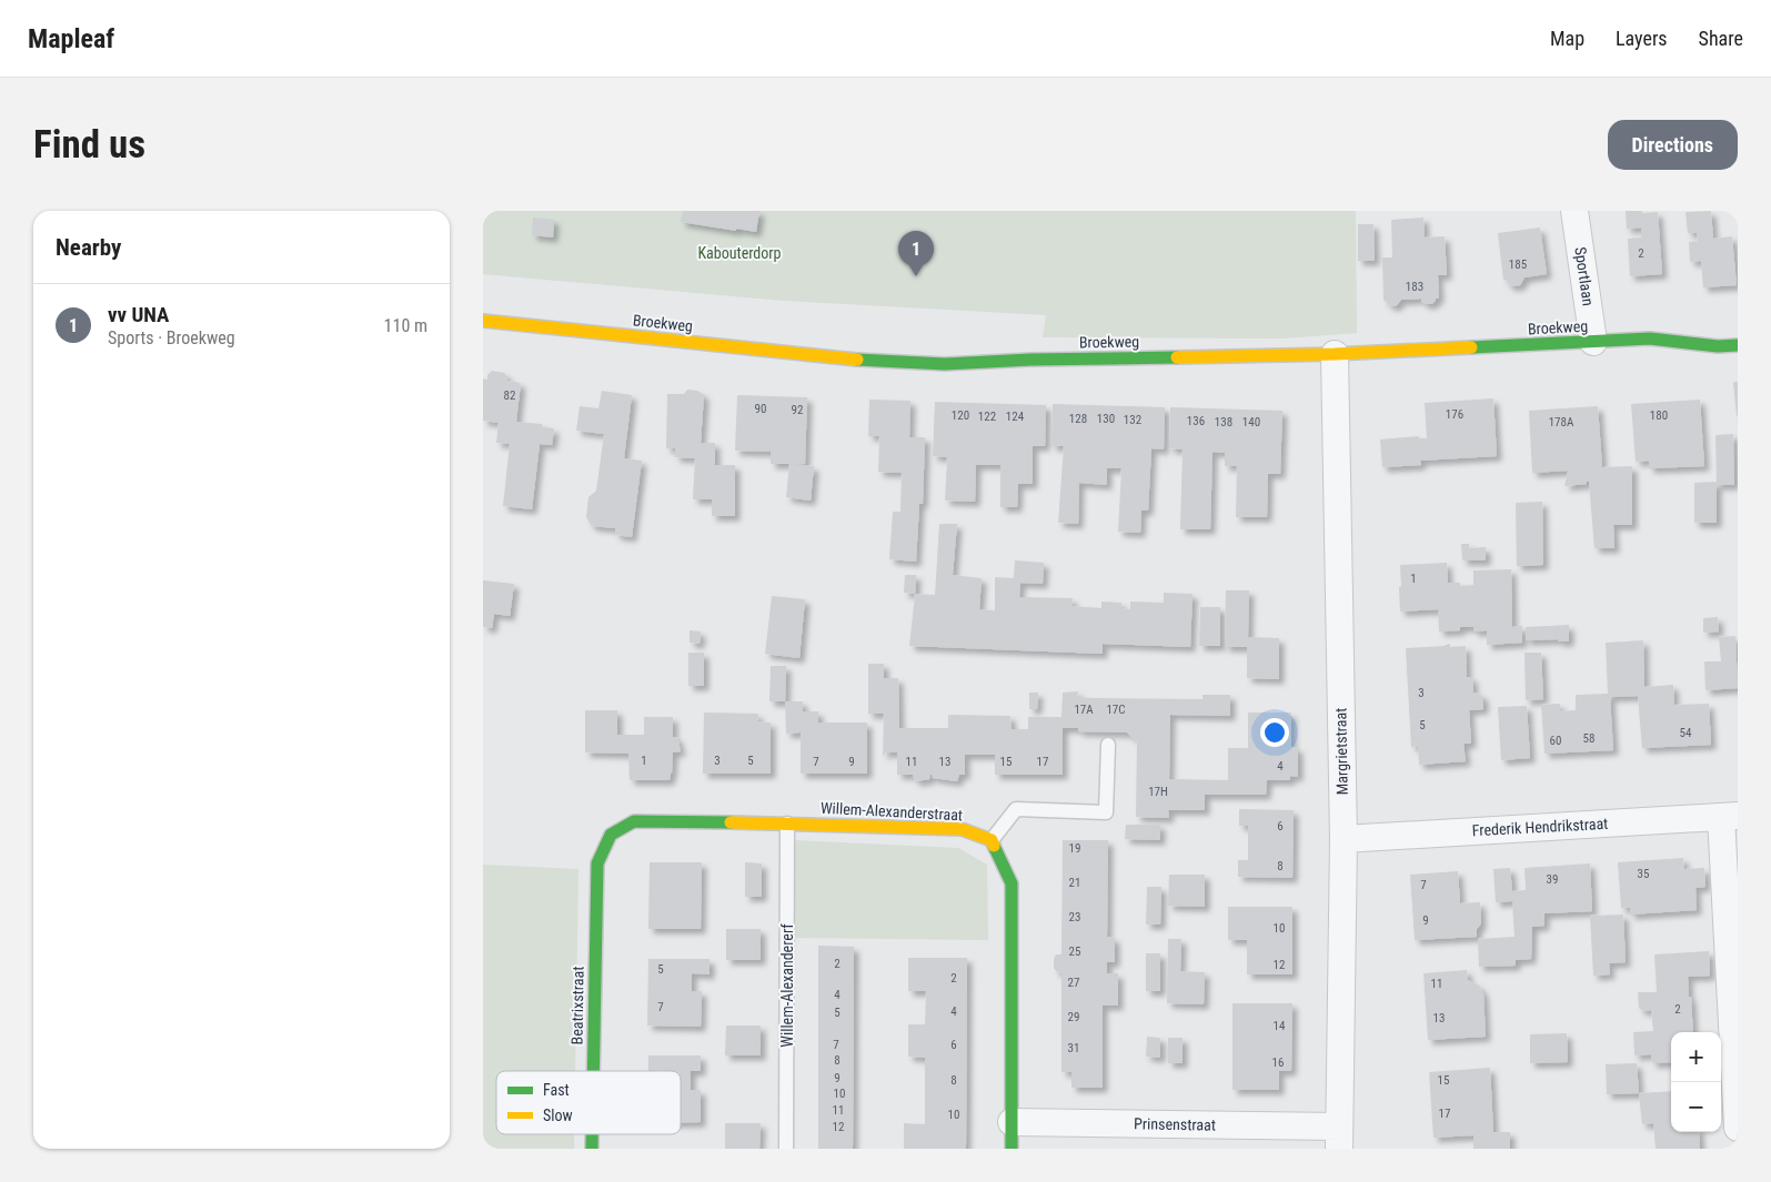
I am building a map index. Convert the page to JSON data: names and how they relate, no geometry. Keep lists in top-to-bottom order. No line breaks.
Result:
{"streets":{"street":["Sportlaan","Broekweg","Margrietstraat","Willem-Alexanderstraat","Frederik Hendrikstraat","Beatrixstraat","Prinsenstraat"],"lane":["Willem-Alexandererf"]},"crossings":[["Sportlaan","Broekweg"],["Broekweg","Margrietstraat"],["Margrietstraat","Frederik Hendrikstraat"],["Margrietstraat","Prinsenstraat"],["Willem-Alexanderstraat","Willem-Alexandererf"],["Willem-Alexanderstraat","Beatrixstraat"]],"parks":["Kabouterdorp"],"house_numbers":["2","185","183","82","90","92","176","120","180","122","124","128","130","132","136","138","140","178A","1","3","17A","17C","5","54","58","60","1","3","5","7","9","11","13","15","17","4","17H","6","19","8","35","39","21","7","23","9","10","25","2","12","5","2","27","11","4","7","2","4","5","29","13","14","7","6","31","8","16","9","8","15","10","11","17","10","12"],"legend":["Fast","Slow"],"page":{"header":"Mapleaf","nav":["Map","Layers","Share"],"buttons":"Directions","title":"Find us","heading":"Nearby","pins":"1","list":[{"mark":"1","name":"vv UNA","note":"Sports · Broekweg","value":"110 m"}],"map_buttons":["+","−"]}}
